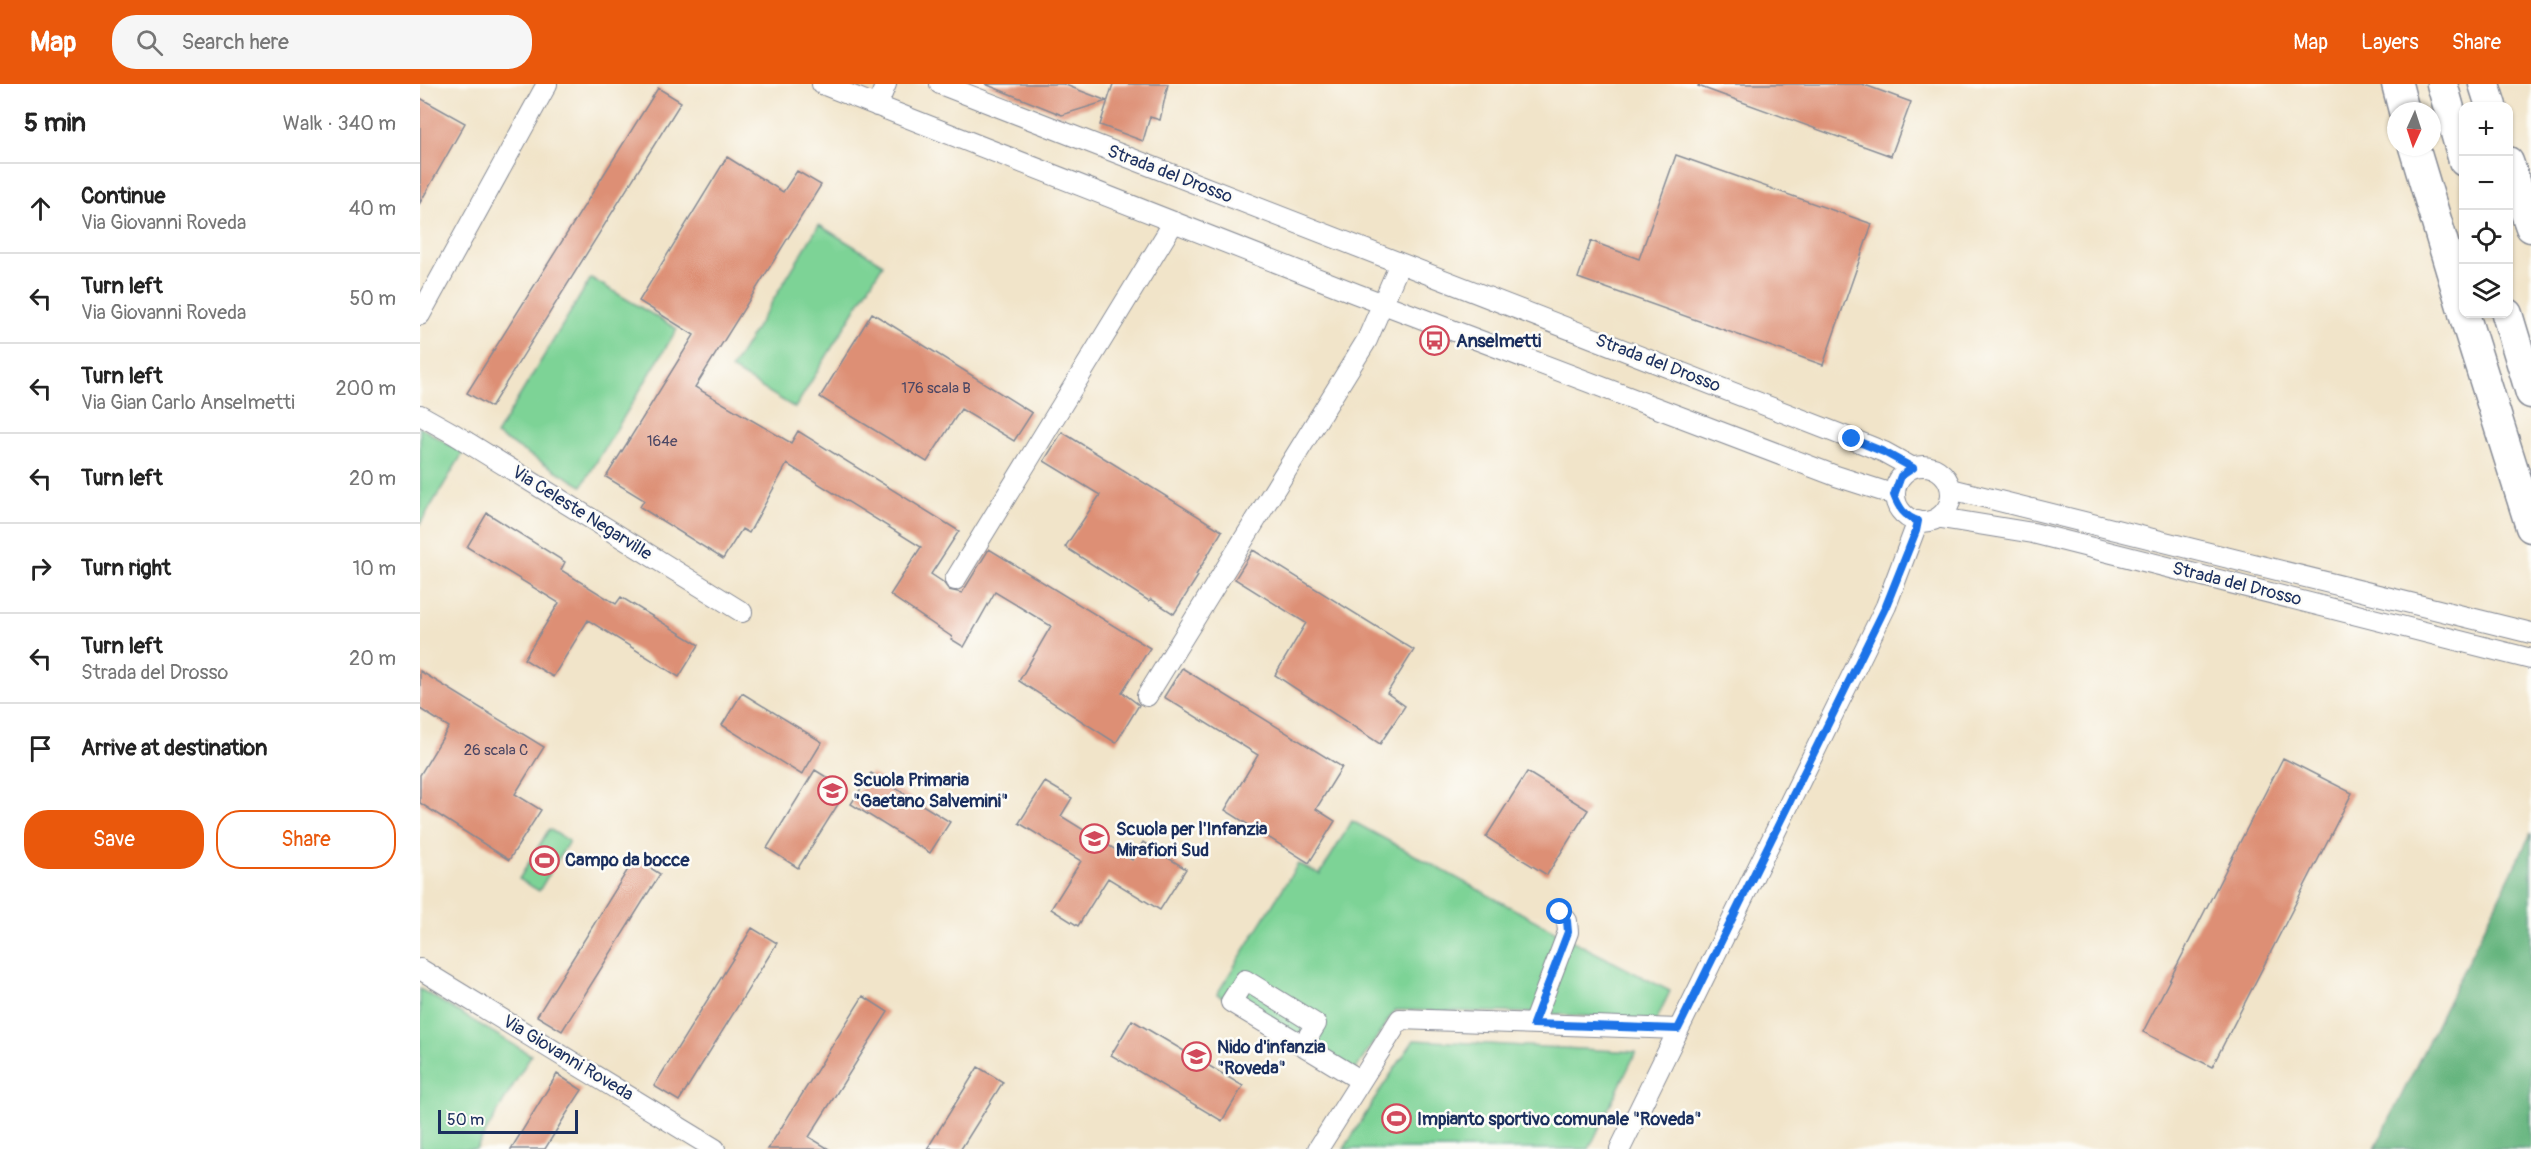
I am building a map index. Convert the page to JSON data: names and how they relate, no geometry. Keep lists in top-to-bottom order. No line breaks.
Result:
{"streets":{"street":["Strada del Drosso","Via Celeste Negarville","Via Giovanni Roveda"]},"places":{"bus stop":["Anselmetti"],"school or university":["Scuola Primaria \"Gaetano Salvemini\"","Scuola per l'Infanzia Mirafiori Sud","Nido d'infanzia \"Roveda\""],"sports":["Campo da bocce","Impianto sportivo comunale \"Roveda\""]},"house_numbers":["176 scala B","164e","26 scala C"],"scale_bar":"50 m","north":"bottom","page":{"header":"Map","search":"Search here","nav":["Map","Layers","Share"],"heading":["5 min","Walk · 340 m"],"map_buttons":["+","−"],"list":[["Continue","Via Giovanni Roveda","40 m"],["Turn left","Via Giovanni Roveda","50 m"],["Turn left","Via Gian Carlo Anselmetti","200 m"],["Turn left","20 m"],["Turn right","10 m"],["Turn left","Strada del Drosso","20 m"],"Arrive at destination"],"buttons":["Save","Share"],"scale":"50 m"}}
